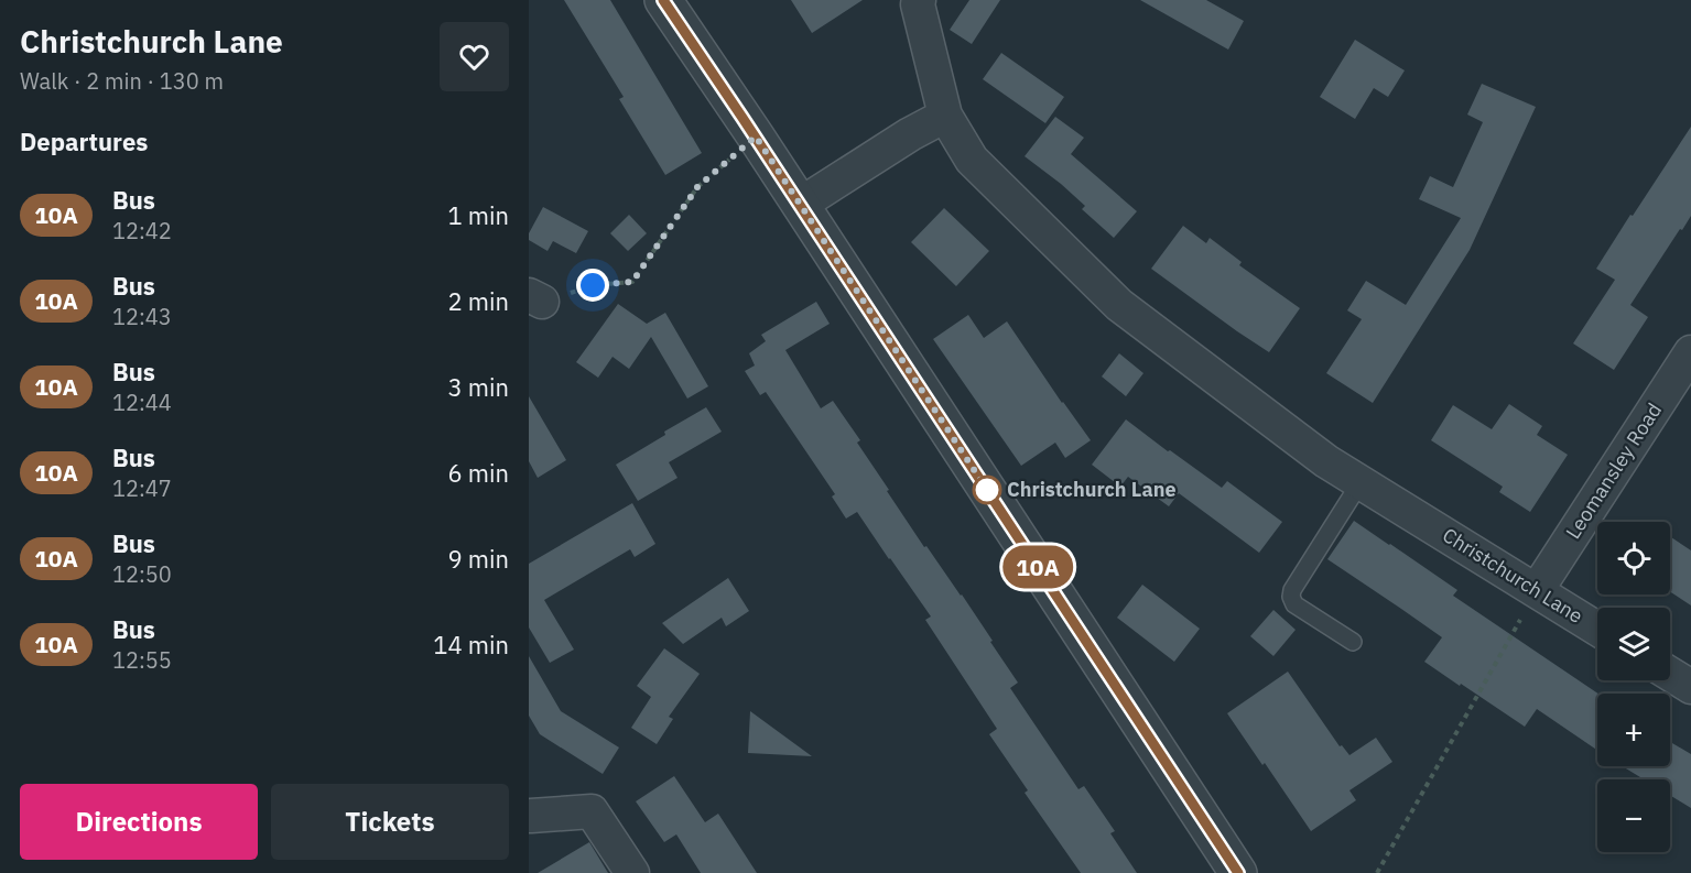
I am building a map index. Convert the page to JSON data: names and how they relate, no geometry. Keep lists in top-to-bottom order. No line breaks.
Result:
{"streets":{"street":["Leomansley Road","Christchurch Lane"]},"crossings":[["Leomansley Road","Christchurch Lane"]],"places":["Christchurch Lane"],"lines":["bus line 10A"],"page":{"heading":[["Christchurch Lane","Walk · 2 min · 130 m"],"Departures"],"on_map":"10A","list":[{"mark":"10A","name":"Bus","note":"12:42","value":"1 min"},{"mark":"10A","name":"Bus","note":"12:43","value":"2 min"},{"mark":"10A","name":"Bus","note":"12:44","value":"3 min"},{"mark":"10A","name":"Bus","note":"12:47","value":"6 min"},{"mark":"10A","name":"Bus","note":"12:50","value":"9 min"},{"mark":"10A","name":"Bus","note":"12:55","value":"14 min"}],"map_buttons":["+","−"],"buttons":["Directions","Tickets"]}}
